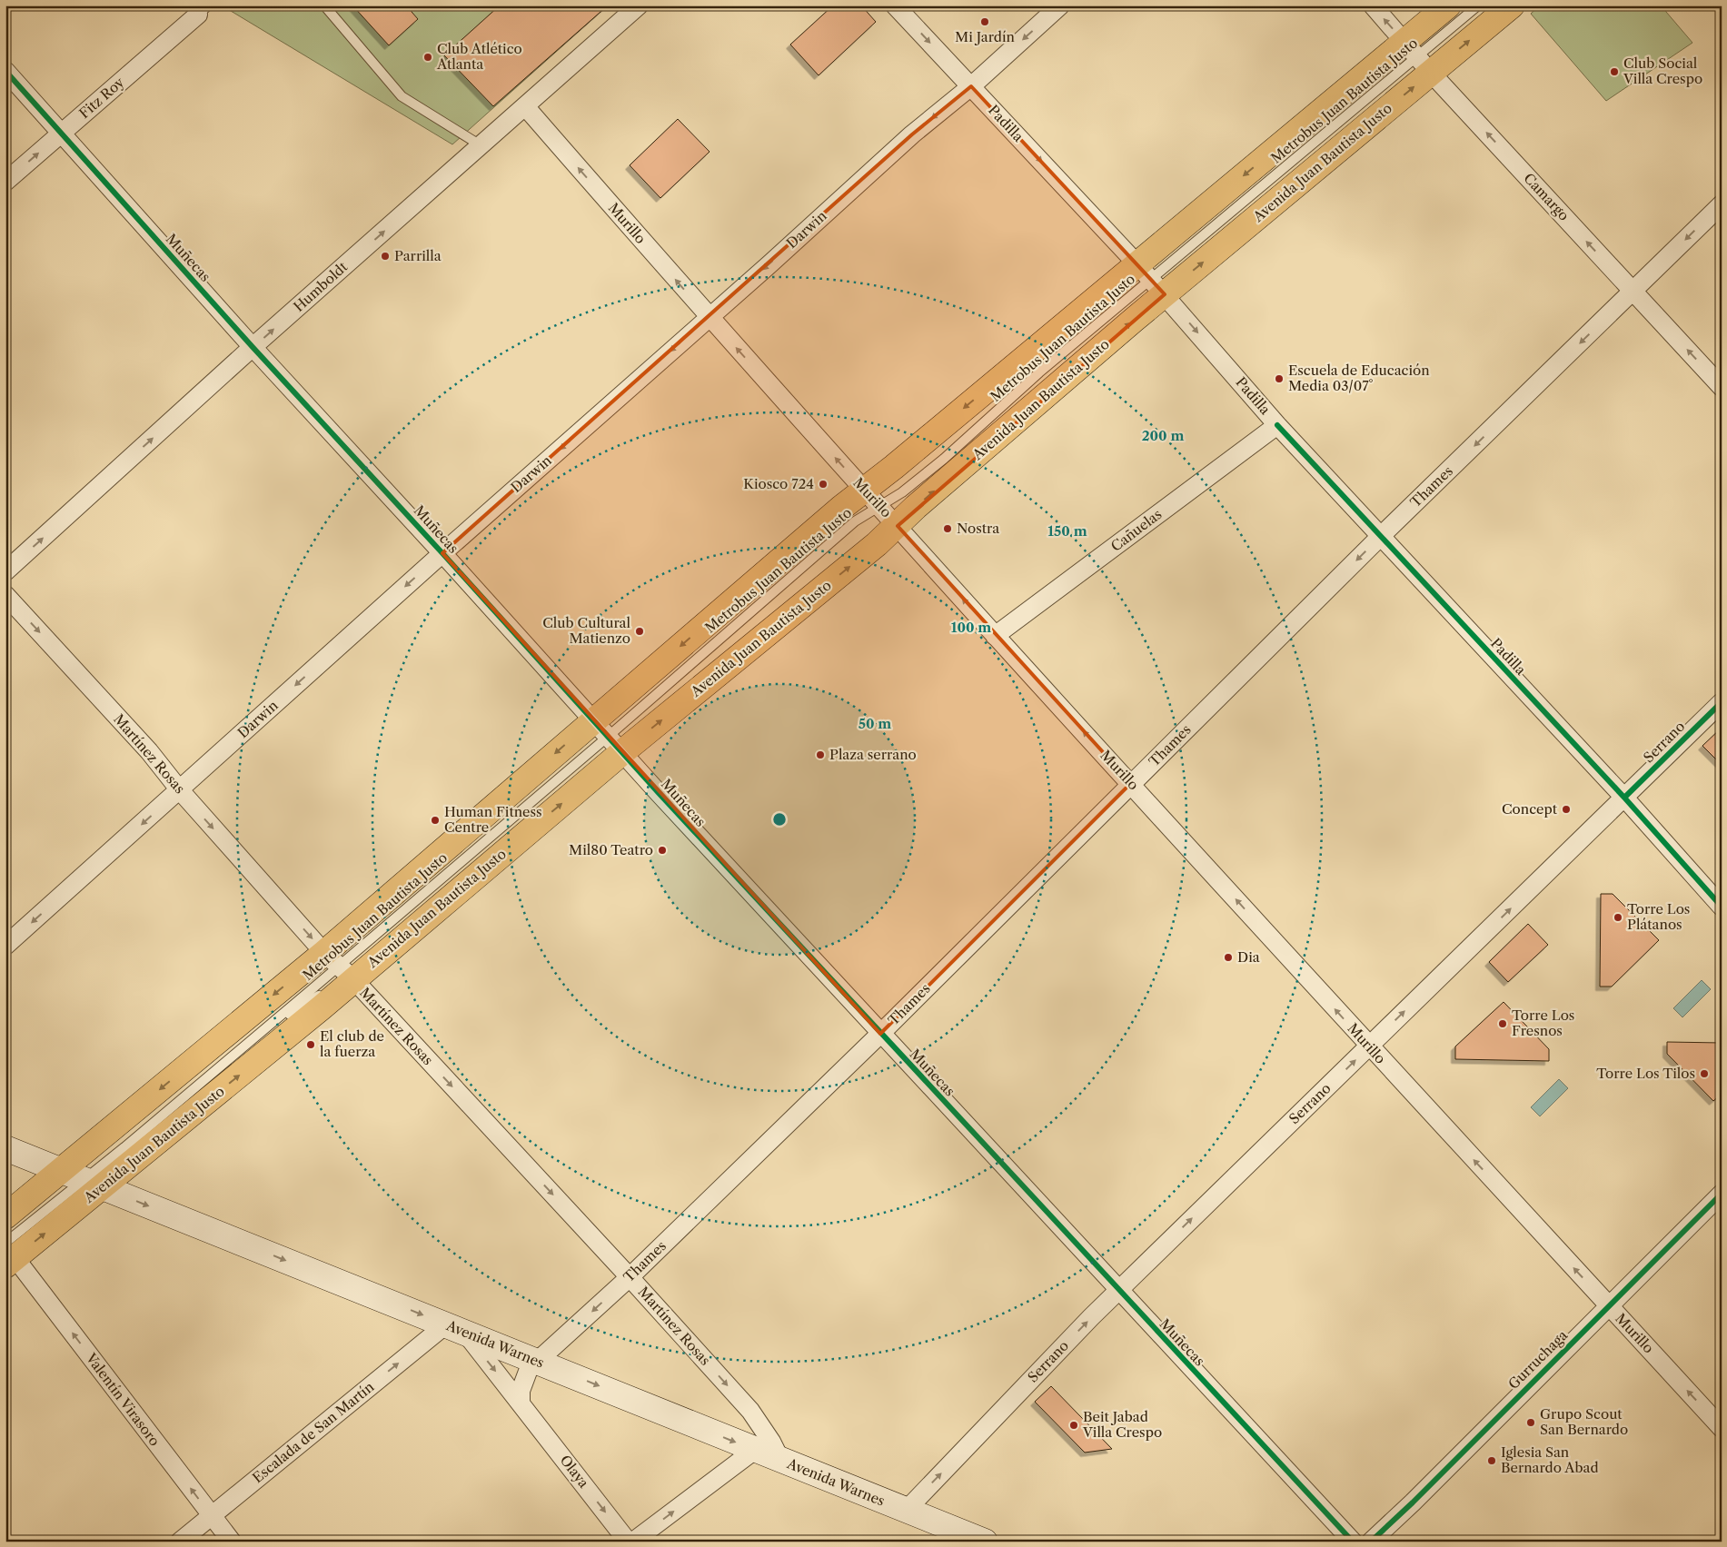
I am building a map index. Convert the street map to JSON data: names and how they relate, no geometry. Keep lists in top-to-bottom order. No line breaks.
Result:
{"streets":{"main road":["Avenida Juan Bautista Justo","Avenida Warnes"],"street":["Fitz Roy","Padilla","Camargo","Murillo","Darwin","Muñecas","Humboldt","Thames","Cañuelas","Serrano","Martínez Rosas","Gurruchaga","Valentín Virasoro","Escalada de San Martín","Olaya"],"lane":["Metrobus Juan Bautista Justo"]},"crossings":[["Fitz Roy","Muñecas"],["Metrobus Juan Bautista Justo","Avenida Juan Bautista Justo"],["Metrobus Juan Bautista Justo","Camargo"],["Metrobus Juan Bautista Justo","Martínez Rosas"],["Metrobus Juan Bautista Justo","Avenida Warnes"],["Padilla","Avenida Juan Bautista Justo"],["Padilla","Darwin"],["Padilla","Thames"],["Padilla","Cañuelas"],["Padilla","Serrano"],["Avenida Juan Bautista Justo","Camargo"],["Avenida Juan Bautista Justo","Murillo"],["Avenida Juan Bautista Justo","Muñecas"],["Avenida Juan Bautista Justo","Martínez Rosas"],["Avenida Juan Bautista Justo","Avenida Warnes"],["Avenida Juan Bautista Justo","Valentín Virasoro"],["Camargo","Thames"],["Murillo","Darwin"],["Murillo","Humboldt"],["Murillo","Thames"],["Murillo","Cañuelas"],["Murillo","Serrano"],["Murillo","Gurruchaga"],["Darwin","Muñecas"],["Darwin","Martínez Rosas"],["Muñecas","Humboldt"],["Muñecas","Thames"],["Muñecas","Serrano"],["Thames","Martínez Rosas"],["Thames","Avenida Warnes"],["Serrano","Avenida Warnes"],["Martínez Rosas","Avenida Warnes"],["Avenida Warnes","Escalada de San Martín"],["Avenida Warnes","Olaya"],["Valentín Virasoro","Escalada de San Martín"],["Escalada de San Martín","Olaya"]],"one_way":["Padilla","Camargo","Murillo","Darwin","Humboldt","Thames","Serrano","Martínez Rosas","Avenida Warnes","Valentín Virasoro","Escalada de San Martín","Olaya"],"places":["Mi Jardín","Club Atlético Atlanta","Club Social Villa Crespo","Parrilla","Escuela de Educación Media 03/07°","Kiosco 724","Nostra","Club Cultural Matienzo","Plaza serrano","Concept","Human Fitness Centre","Mil80 Teatro","Torre Los Plátanos","Dia","Torre Los Fresnos","El club de la fuerza","Torre Los Tilos","Grupo Scout San Bernardo","Beit Jabad Villa Crespo","Iglesia San Bernardo Abad"],"rings":["200 m","150 m","100 m","50 m"]}
